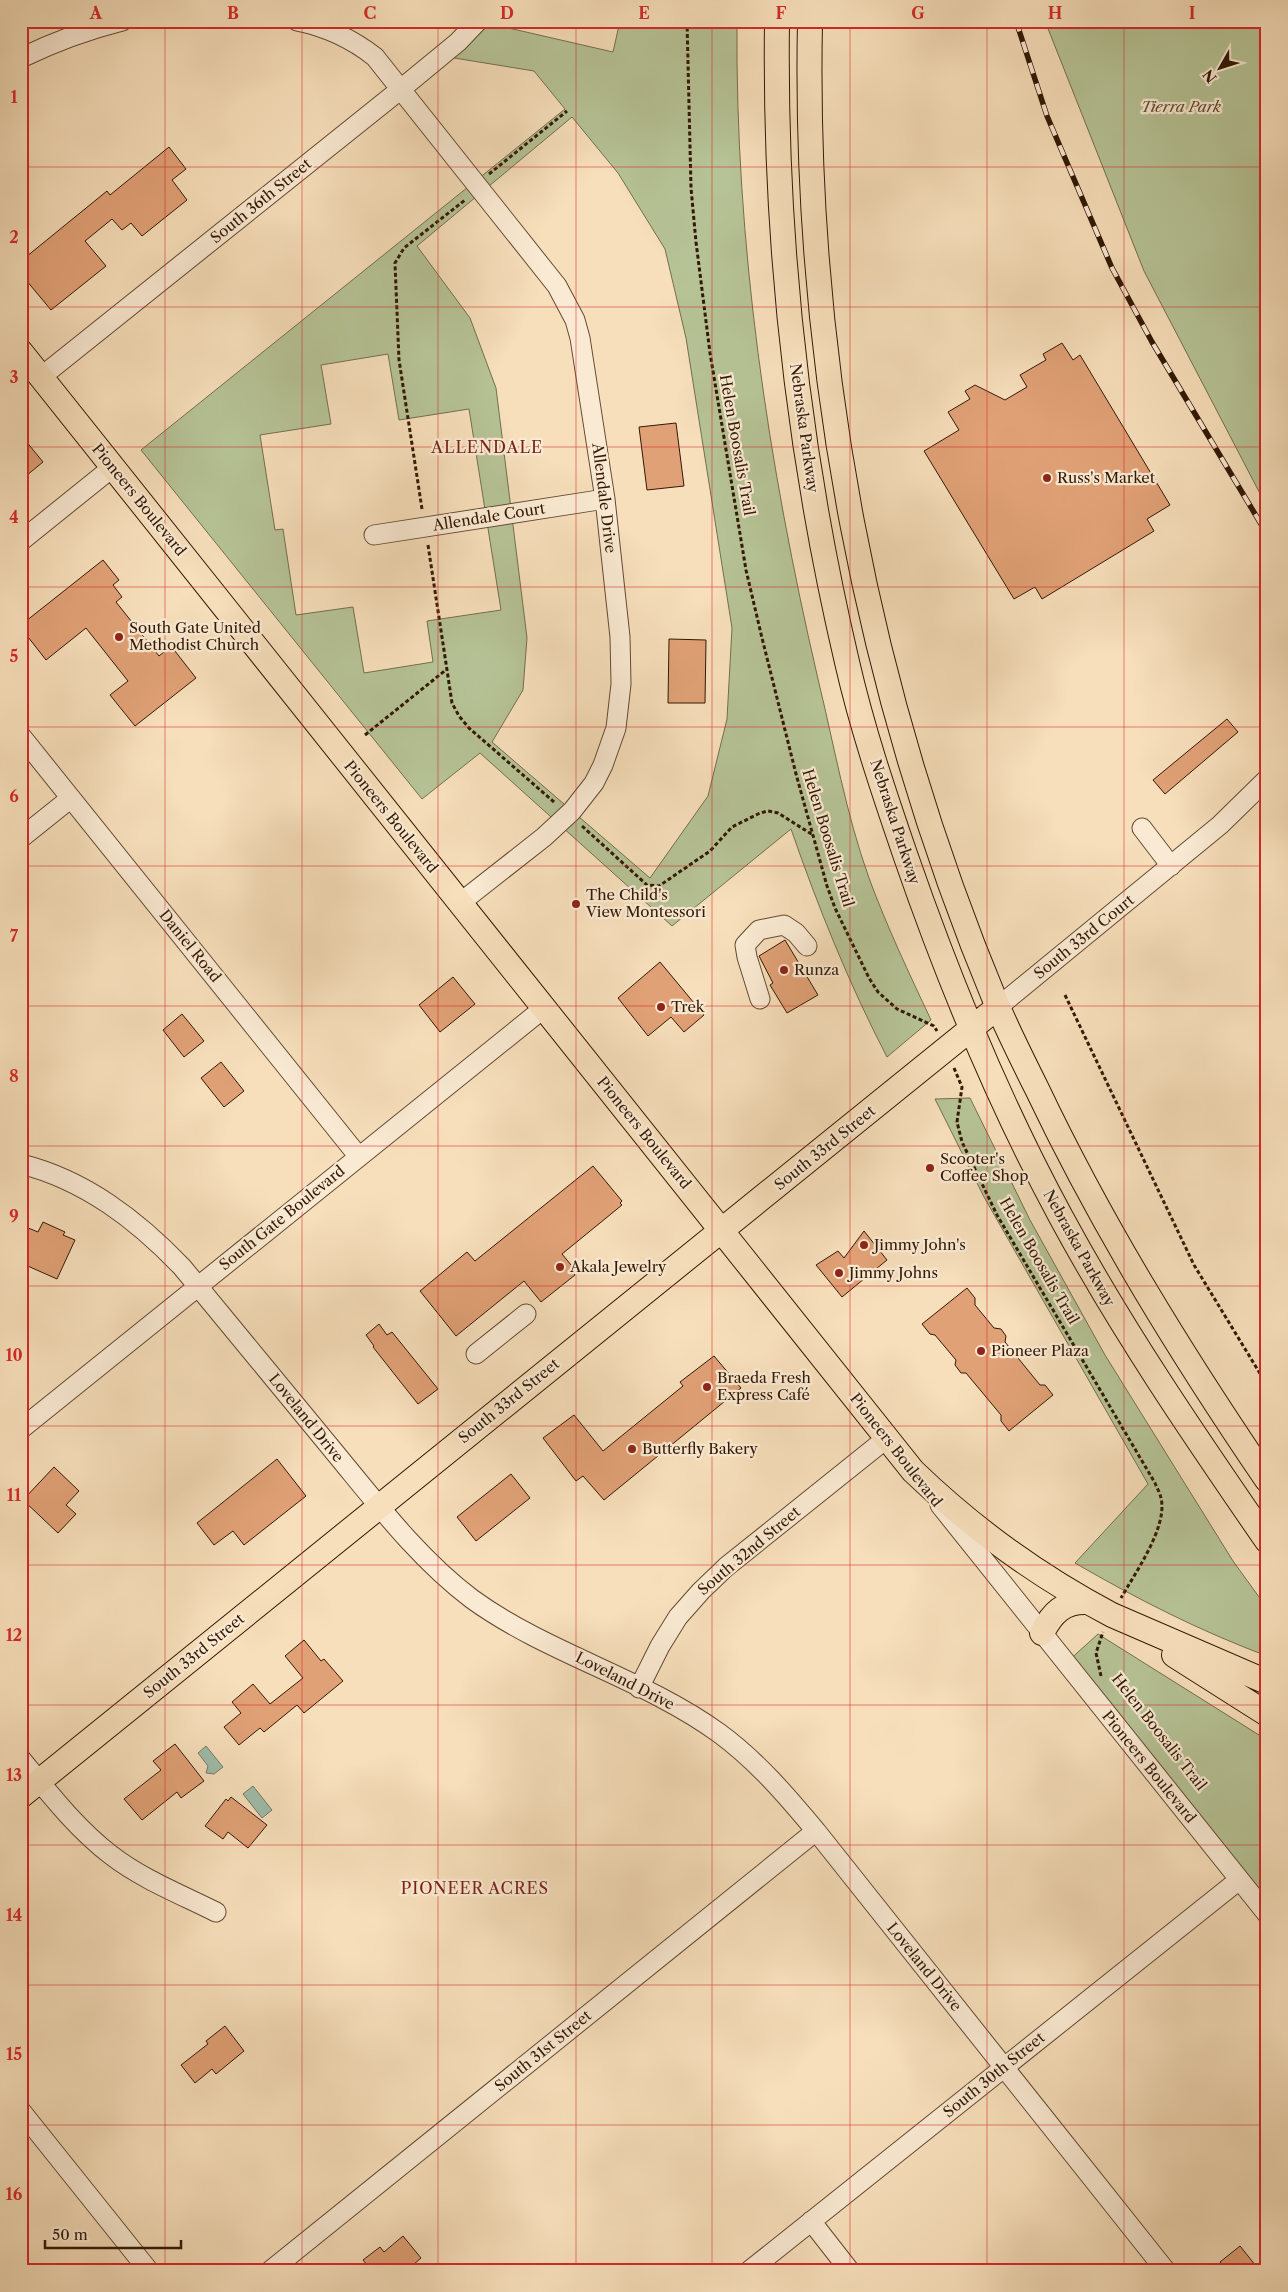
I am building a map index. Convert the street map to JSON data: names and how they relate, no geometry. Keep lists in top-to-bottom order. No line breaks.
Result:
{"streets":{"main road":["Nebraska Parkway","Pioneers Boulevard","South 33rd Street"],"street":["South 36th Street","Allendale Drive","Allendale Court","South 33rd Court","Daniel Road","South Gate Boulevard","Loveland Drive","South 32nd Street","South 31st Street","South 30th Street"],"path":["Helen Boosalis Trail"]},"crossings":[["South 36th Street","Allendale Drive"],["South 36th Street","Pioneers Boulevard"],["Nebraska Parkway","South 33rd Court"],["Nebraska Parkway","South 33rd Street"],["Helen Boosalis Trail","South 33rd Street"],["Allendale Drive","Pioneers Boulevard"],["Allendale Drive","Allendale Court"],["Pioneers Boulevard","South 33rd Street"],["Pioneers Boulevard","South Gate Boulevard"],["Pioneers Boulevard","South 32nd Street"],["Pioneers Boulevard","South 30th Street"],["South 33rd Court","South 33rd Street"],["Daniel Road","South Gate Boulevard"],["South 33rd Street","Loveland Drive"],["South Gate Boulevard","Loveland Drive"],["Loveland Drive","South 32nd Street"],["Loveland Drive","South 31st Street"],["Loveland Drive","South 30th Street"]],"districts":["ALLENDALE","PIONEER ACRES"],"parks":["Tierra Park"],"places":["Russ's Market","South Gate United Methodist Church","The Child's View Montessori","Runza","Trek","Scooter's Coffee Shop","Jimmy John's","Akala Jewelry","Jimmy Johns","Pioneer Plaza","Braeda Fresh Express Café","Butterfly Bakery"],"scale_bar":"50 m","north":"bottom left","grid":{"columns":["A","B","C","D","E","F","G","H","I"],"rows":["1","2","3","4","5","6","7","8","9","10","11","12","13","14","15","16"]}}
